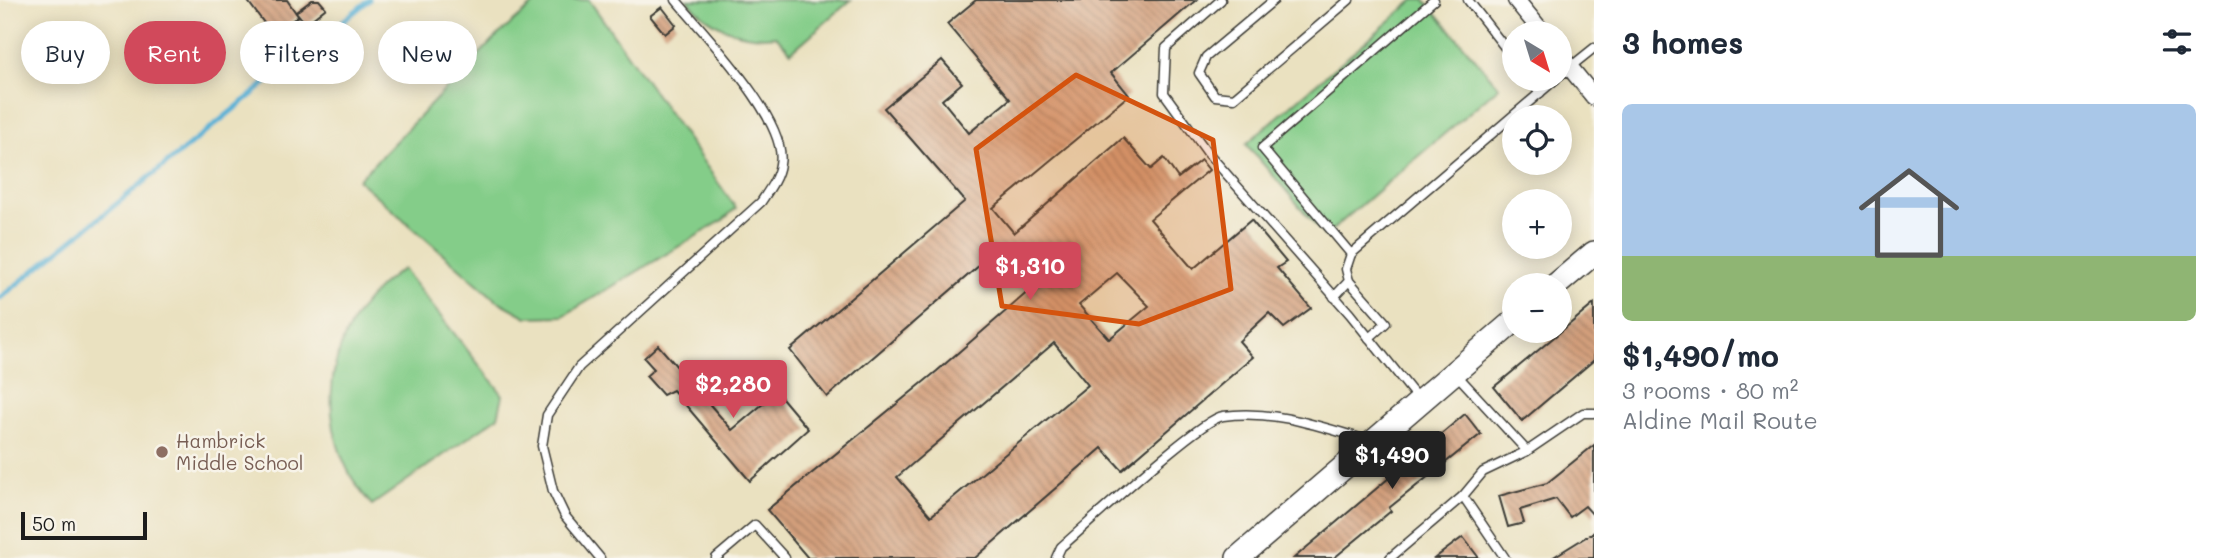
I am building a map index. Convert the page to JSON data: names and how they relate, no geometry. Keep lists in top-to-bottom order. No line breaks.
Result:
{"places":["Hambrick Middle School"],"scale_bar":"50 m","north":"bottom right","page":{"heading":"3 homes","map_buttons":["+","−"],"chip":["Buy","Rent","Filters","New"],"list":[{"name":"$1,490/mo","note":"3 rooms · 80 m² · Aldine Mail Route"}],"price":["$1,310","$2,280","$1,490"],"scale":"50 m"}}
